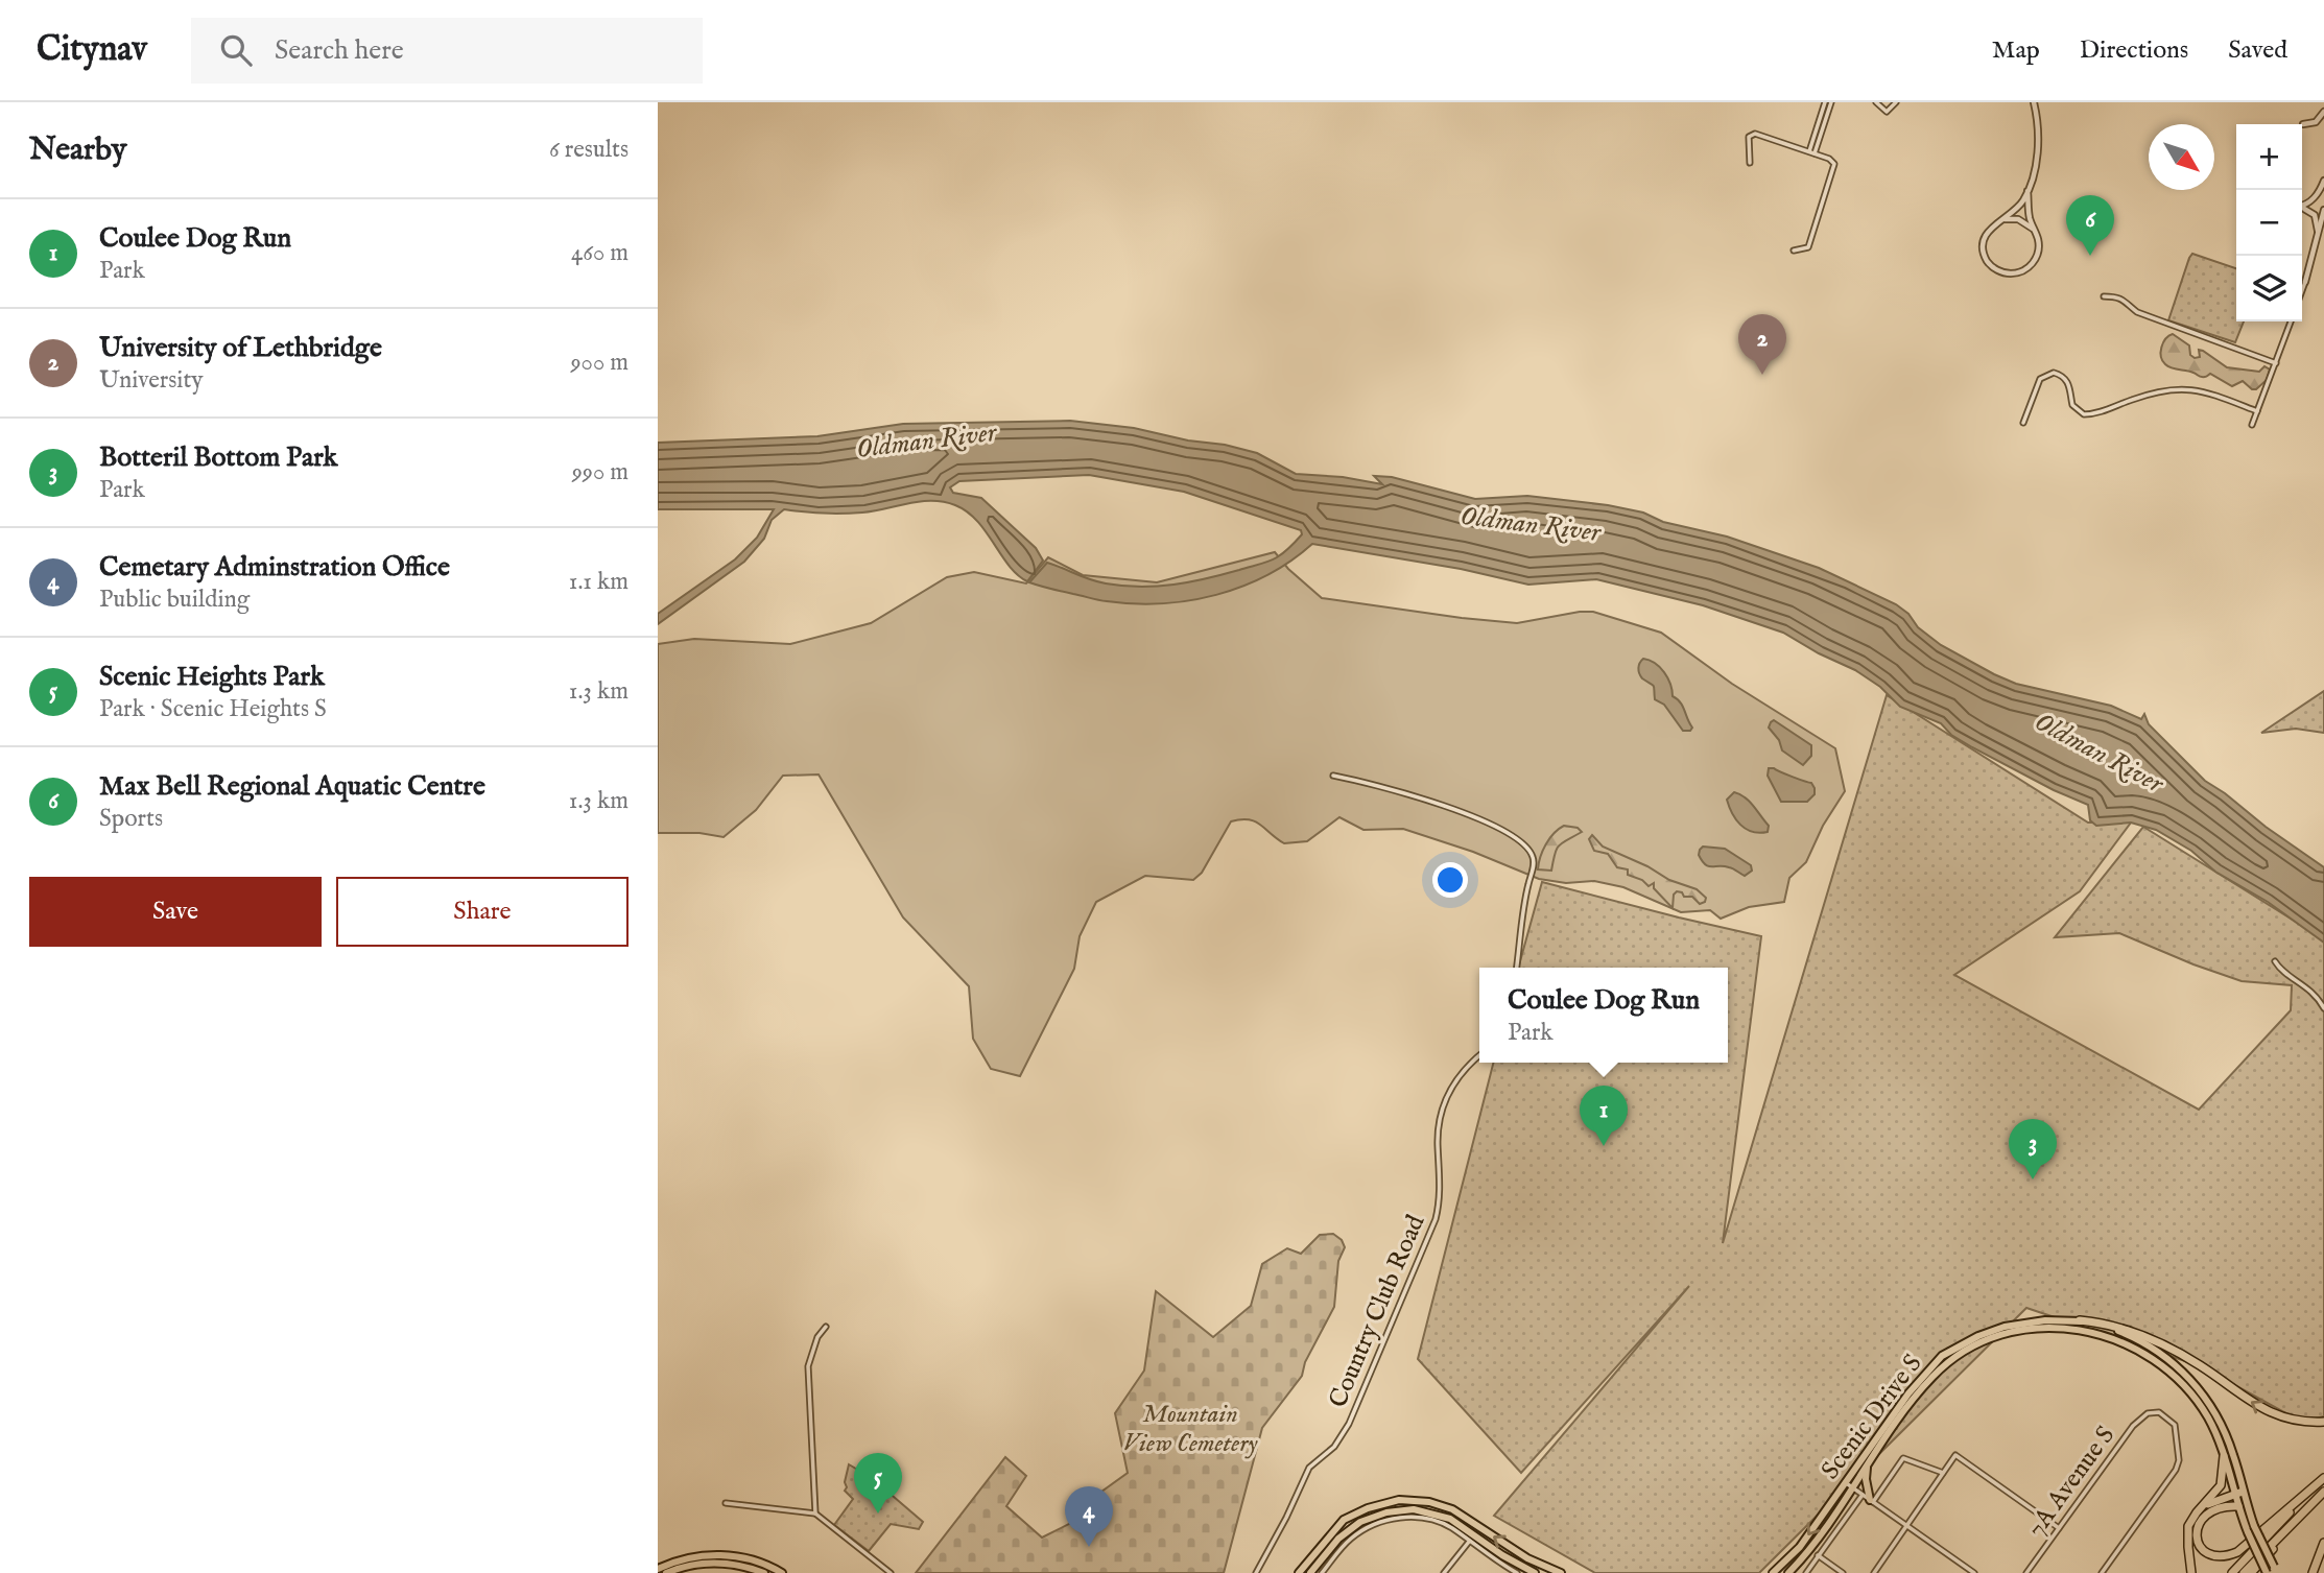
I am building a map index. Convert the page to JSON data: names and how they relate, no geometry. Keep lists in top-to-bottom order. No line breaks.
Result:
{"streets":{"main road":["Scenic Drive S"],"street":["Country Club Road","7A Avenue S"]},"water":["Oldman River"],"parks":["Mountain View Cemetery"],"north":"bottom right","page":{"header":"Citynav","search":"Search here","nav":["Map","Directions","Saved"],"heading":["Nearby","6 results"],"map_buttons":["+","−"],"pins":["6","2","1","3","5","4"],"list":[{"mark":"1","name":"Coulee Dog Run","note":"Park","value":"460 m"},{"mark":"2","name":"University of Lethbridge","note":"University","value":"900 m"},{"mark":"3","name":"Botteril Bottom Park","note":"Park","value":"990 m"},{"mark":"4","name":"Cemetary Adminstration Office","note":"Public building","value":"1.1 km"},{"mark":"5","name":"Scenic Heights Park","note":"Park · Scenic Heights S","value":"1.3 km"},{"mark":"6","name":"Max Bell Regional Aquatic Centre","note":"Sports","value":"1.3 km"}],"buttons":["Save","Share"],"popup":["Coulee Dog Run","Park"]}}
